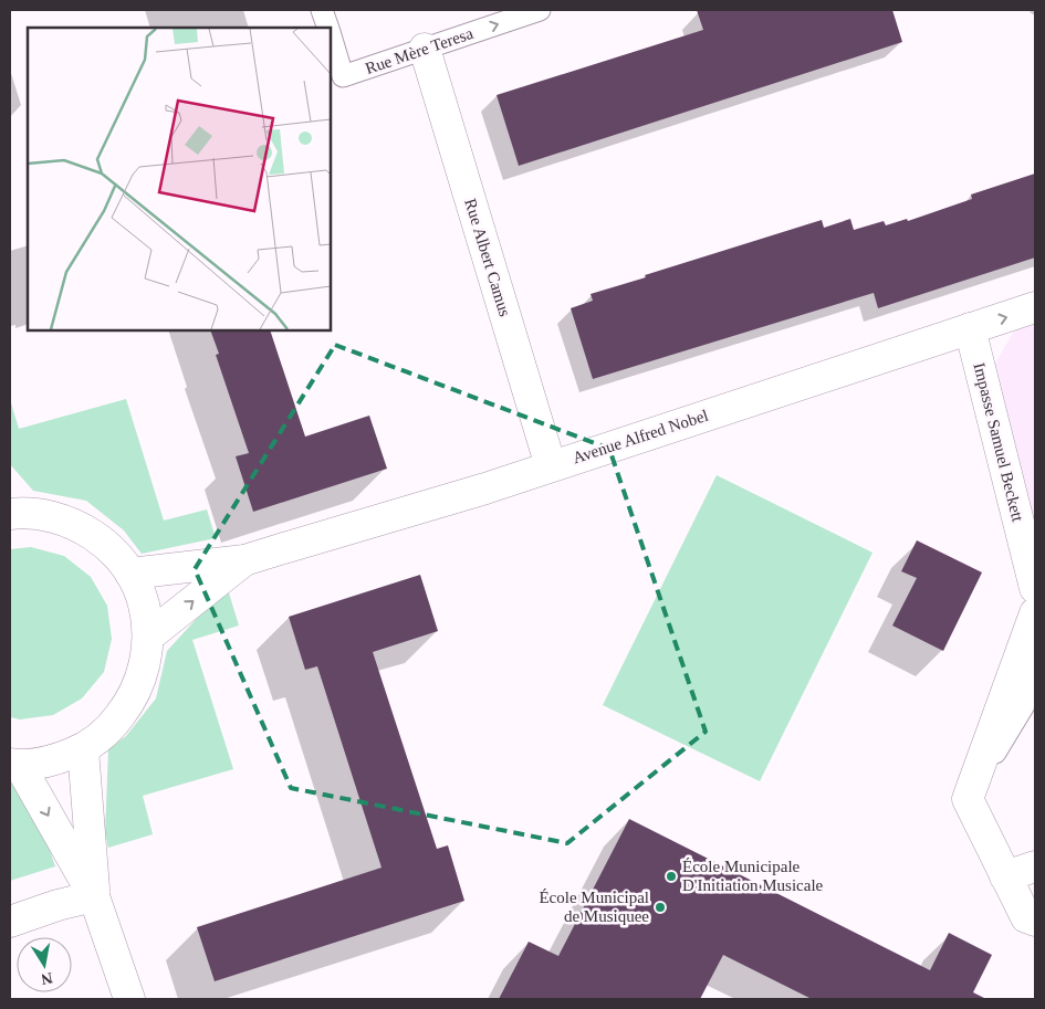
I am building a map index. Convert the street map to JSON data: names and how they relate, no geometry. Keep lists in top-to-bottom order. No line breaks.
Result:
{"streets":{"street":["Rue Albert Camus","Avenue Alfred Nobel","Impasse Samuel Beckett"],"lane":["Rue Mère Teresa"]},"crossings":[["Rue Mère Teresa","Rue Albert Camus"],["Rue Albert Camus","Avenue Alfred Nobel"],["Avenue Alfred Nobel","Impasse Samuel Beckett"]],"one_way":["Rue Mère Teresa"],"places":["École Municipale D'Initiation Musicale","École Municipal de Musiquee"],"north":"bottom"}
